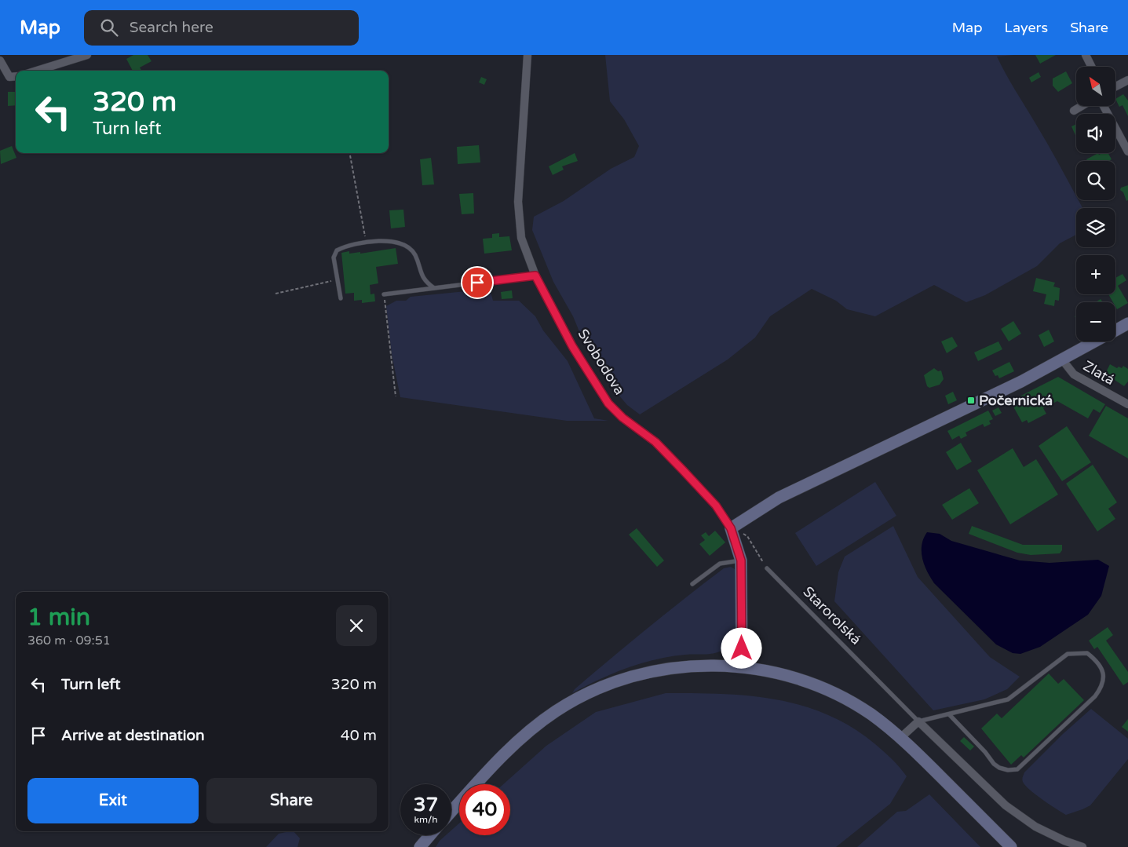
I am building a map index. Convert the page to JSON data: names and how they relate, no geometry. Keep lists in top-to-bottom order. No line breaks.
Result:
{"streets":{"main road":["Svobodova"],"street":["Zlatá","Starorolská"]},"places":{"transit":["Počernická"]},"north":"top left","page":{"header":"Map","search":"Search here","nav":["Map","Layers","Share"],"map_buttons":["+","−"],"turn":["320 m","Turn left"],"heading":["1 min","360 m · 09:51"],"list":[{"name":"Turn left","value":"320 m"},{"name":"Arrive at destination","value":"40 m"}],"buttons":["Exit","Share"],"speed":"37 km/h","limit":"40"}}
